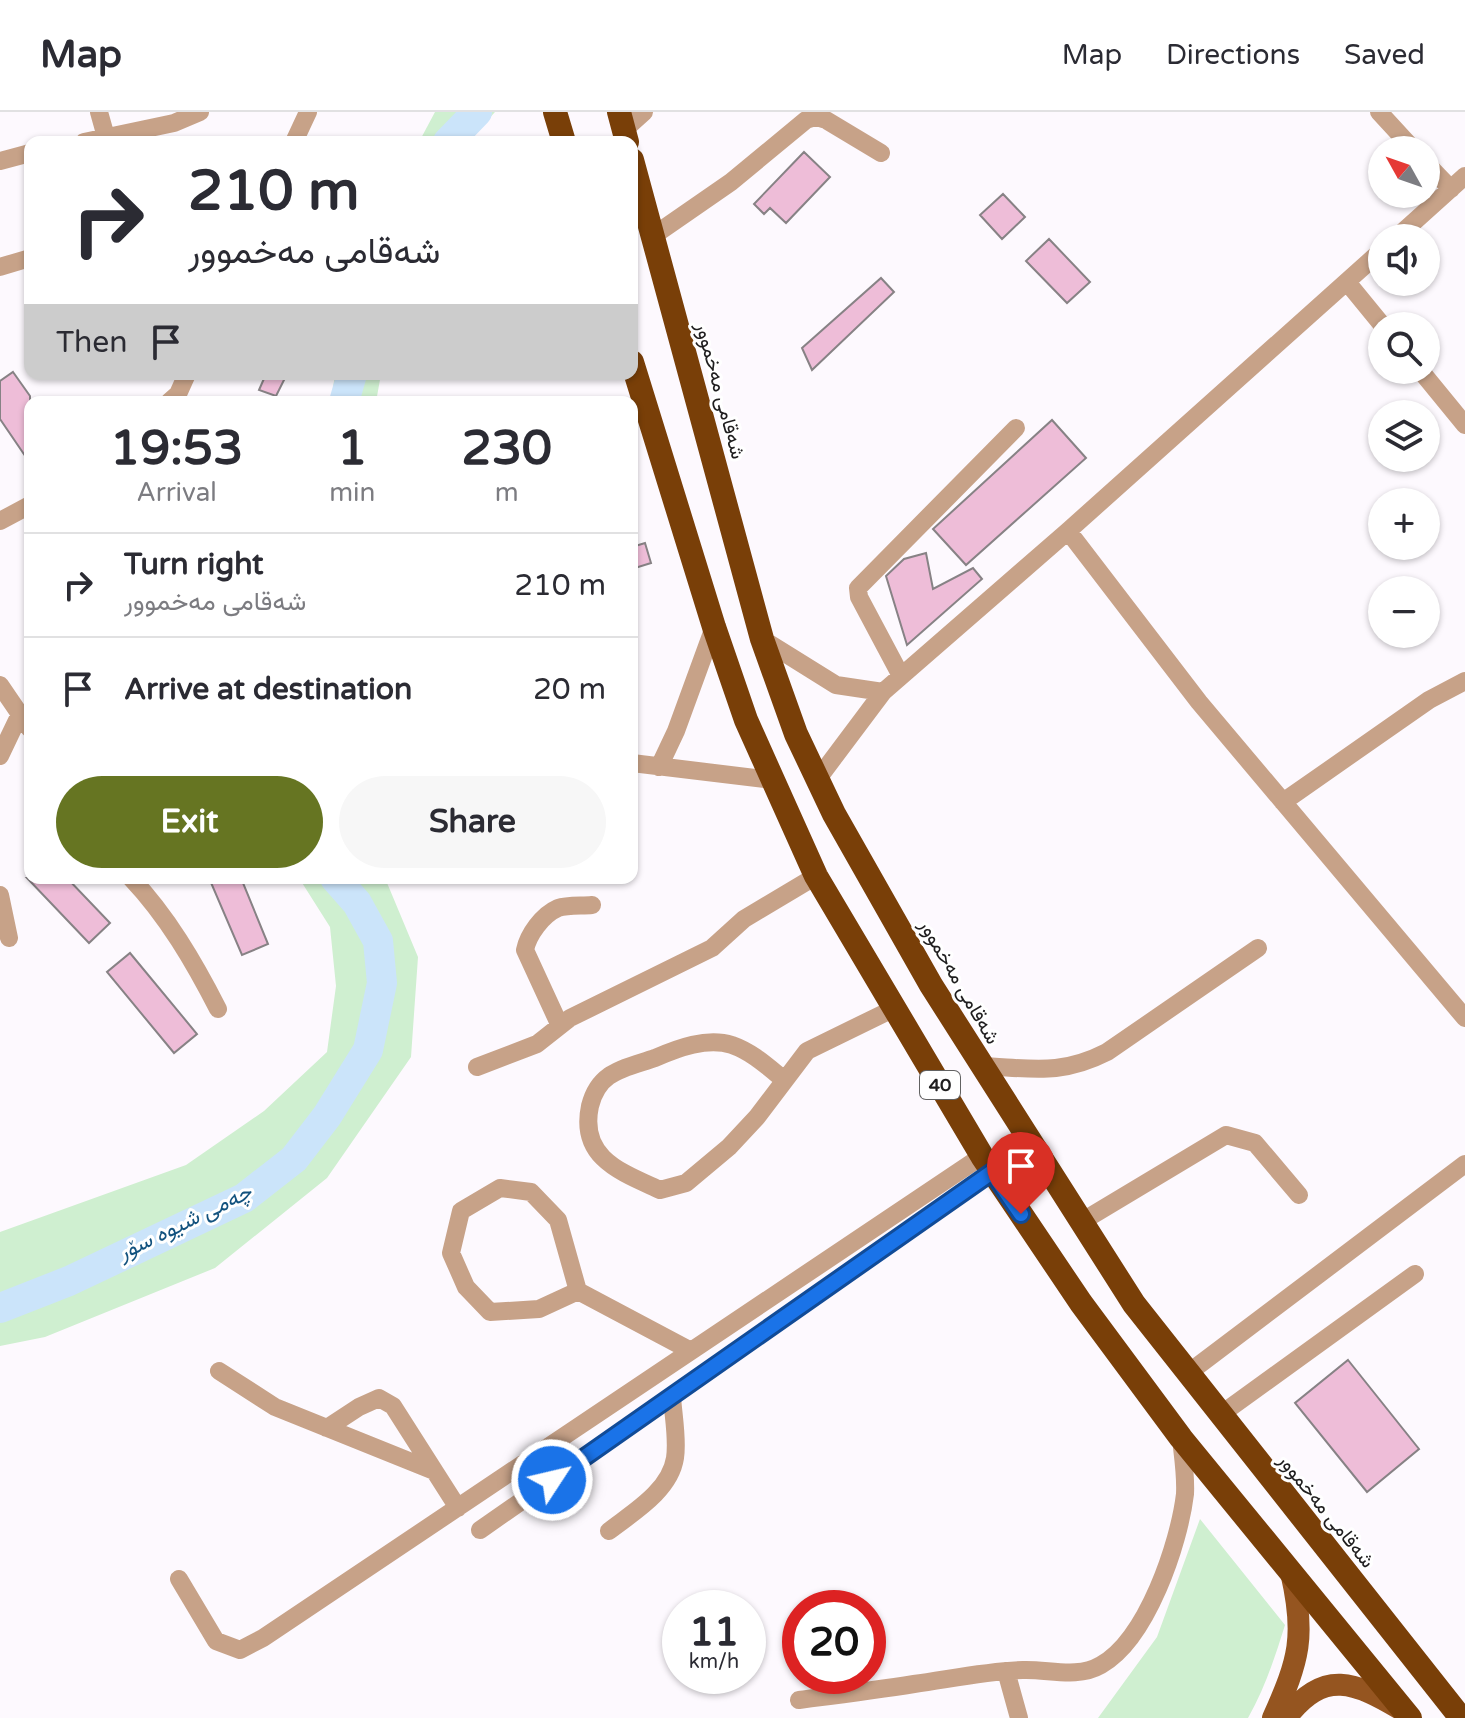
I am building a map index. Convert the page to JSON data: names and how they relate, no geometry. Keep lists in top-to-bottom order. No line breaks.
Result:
{"streets":{"highway":["شەقامی مەخموور","40"]},"water":["چەمی شیوە سۆر"],"north":"top left","page":{"header":"Map","nav":["Map","Directions","Saved"],"map_buttons":["+","−"],"turn":["210 m","شەقامی مەخموور"],"then":"Then","eta":["19:53","Arrival","1","min","230","m"],"list":[{"name":"Turn right","note":"شەقامی مەخموور","value":"210 m"},{"name":"Arrive at destination","value":"20 m"}],"buttons":["Exit","Share"],"speed":"11 km/h","limit":"20"}}
